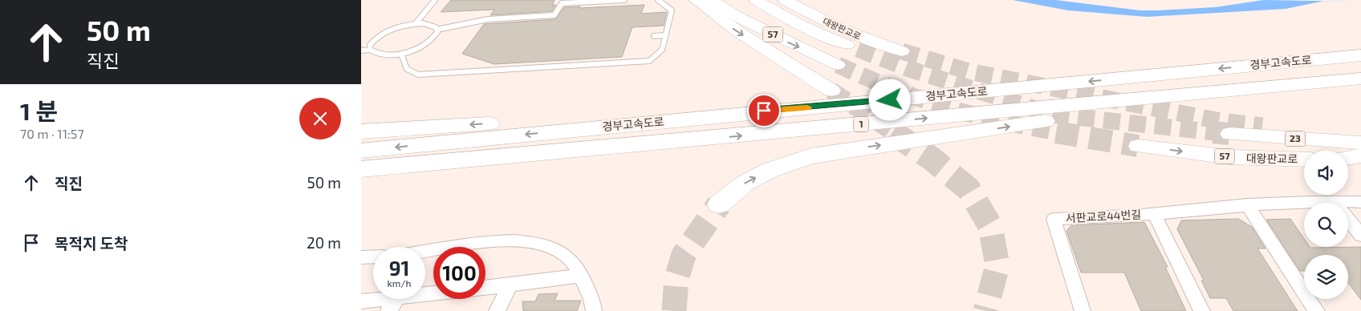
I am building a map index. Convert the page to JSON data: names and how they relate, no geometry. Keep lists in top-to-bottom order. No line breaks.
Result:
{"streets":{"highway":["경부고속도로","1"],"main road":["대왕판교로","57","23"],"street":["서판교로44번길"]},"page":{"turn":["50 m","직진"],"heading":["1 분","70 m · 11:57"],"list":[{"name":"직진","value":"50 m"},{"name":"목적지 도착","value":"20 m"}],"speed":"91 km/h","limit":"100"}}
